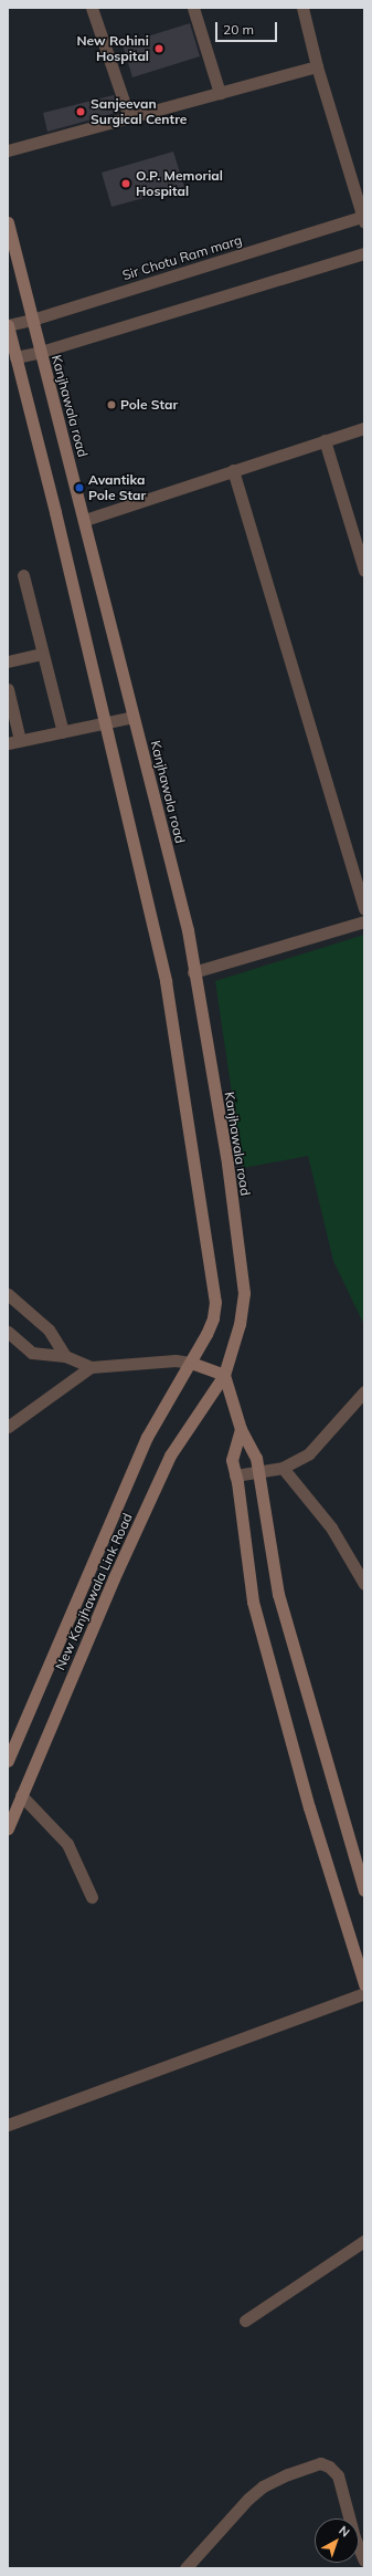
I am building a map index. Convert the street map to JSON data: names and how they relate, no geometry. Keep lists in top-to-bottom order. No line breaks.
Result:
{"streets":{"main road":["Kanjhawala road","New Kanjhawala Link Road"],"street":["Sir Chotu Ram marg"]},"crossings":[["Sir Chotu Ram marg","Kanjhawala road"],["Kanjhawala road","New Kanjhawala Link Road"]],"places":["New Rohini Hospital","Sanjeevan Surgical Centre","O.P. Memorial Hospital","Pole Star","Avantika Pole Star"],"scale_bar":"20 m","north":"top right"}
